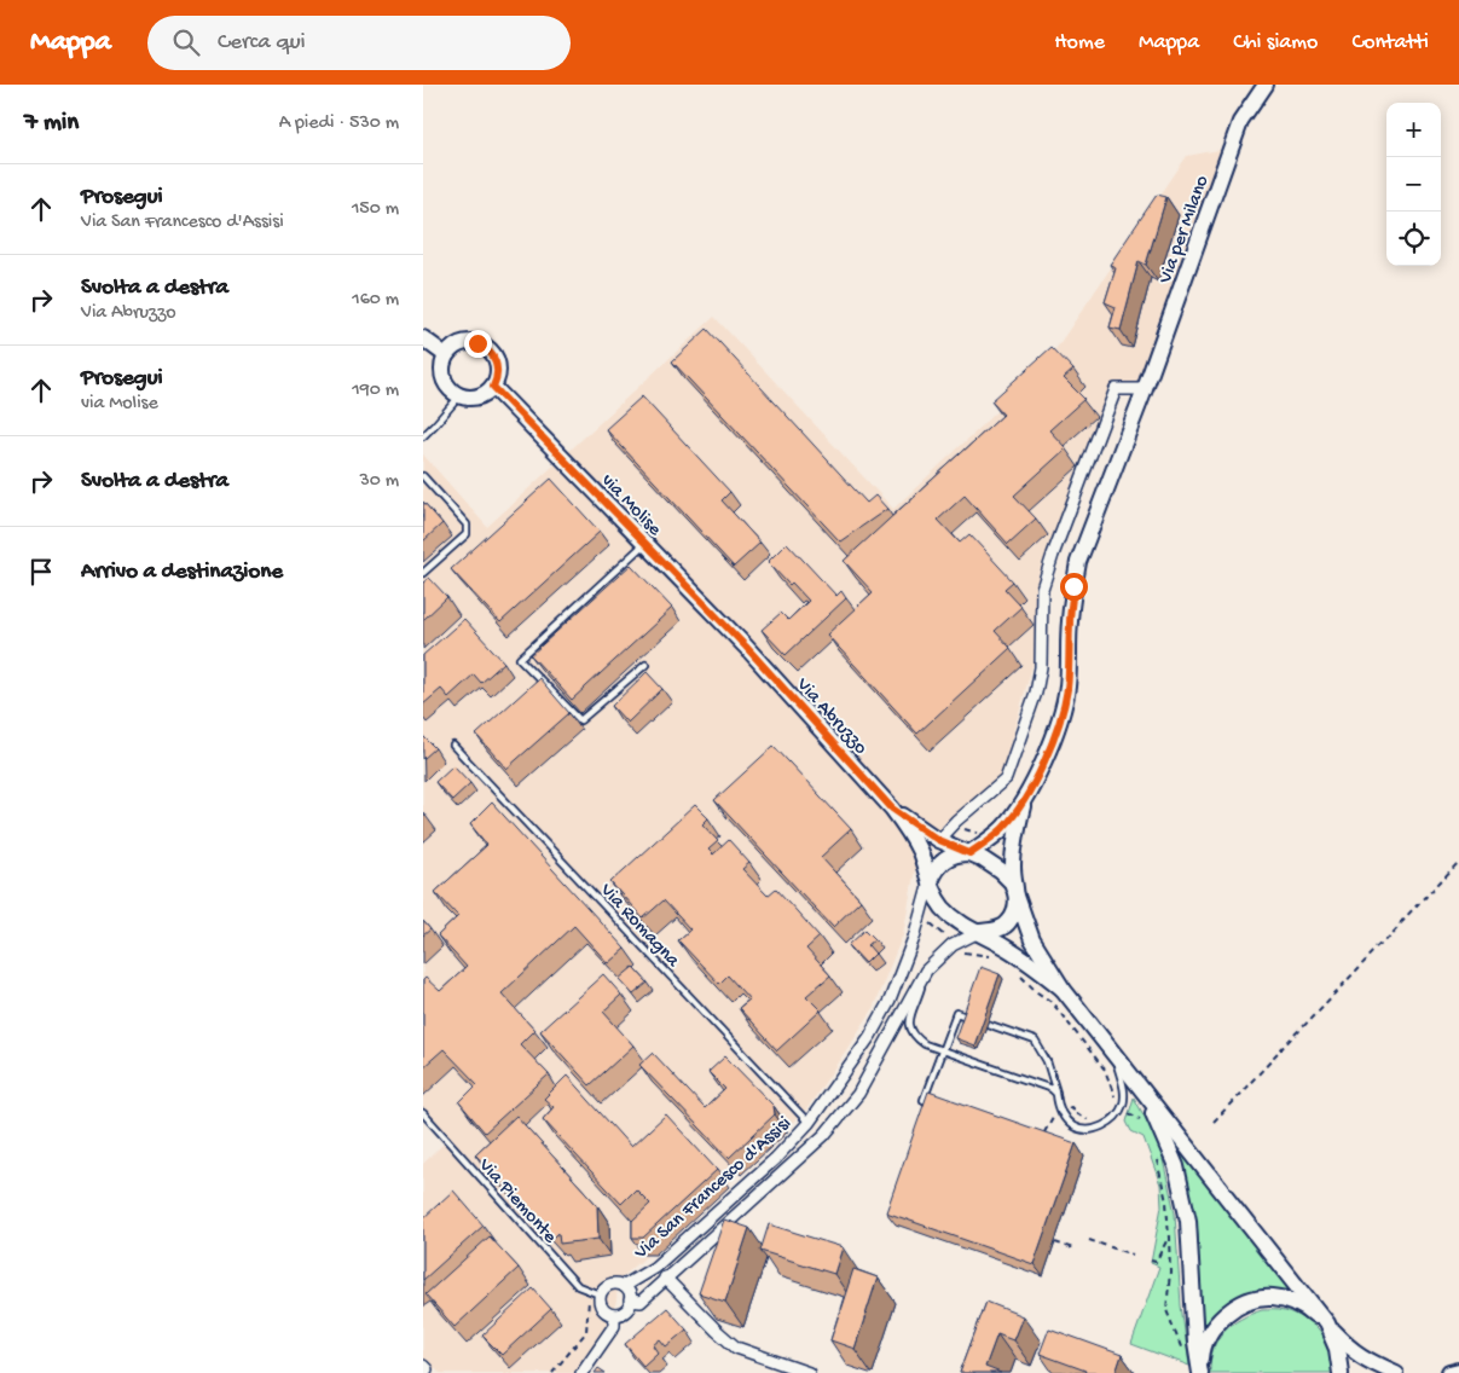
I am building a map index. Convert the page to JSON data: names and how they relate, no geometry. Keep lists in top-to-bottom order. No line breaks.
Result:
{"streets":{"main road":["Via per Milano","via Molise","Via Abruzzo"],"street":["Via San Francesco d'Assisi"],"lane":["Via Romagna","Via Piemonte"]},"crossings":[["via Molise","Via Abruzzo"],["Via Abruzzo","Via San Francesco d'Assisi"],["Via Romagna","Via San Francesco d'Assisi"],["Via San Francesco d'Assisi","Via Piemonte"]],"page":{"header":"Mappa","search":"Cerca qui","nav":["Home","Mappa","Chi siamo","Contatti"],"heading":["7 min","A piedi · 530 m"],"map_buttons":["+","−"],"list":[["Prosegui","Via San Francesco d'Assisi","150 m"],["Svolta a destra","Via Abruzzo","160 m"],["Prosegui","via Molise","190 m"],["Svolta a destra","30 m"],"Arrivo a destinazione"]}}
